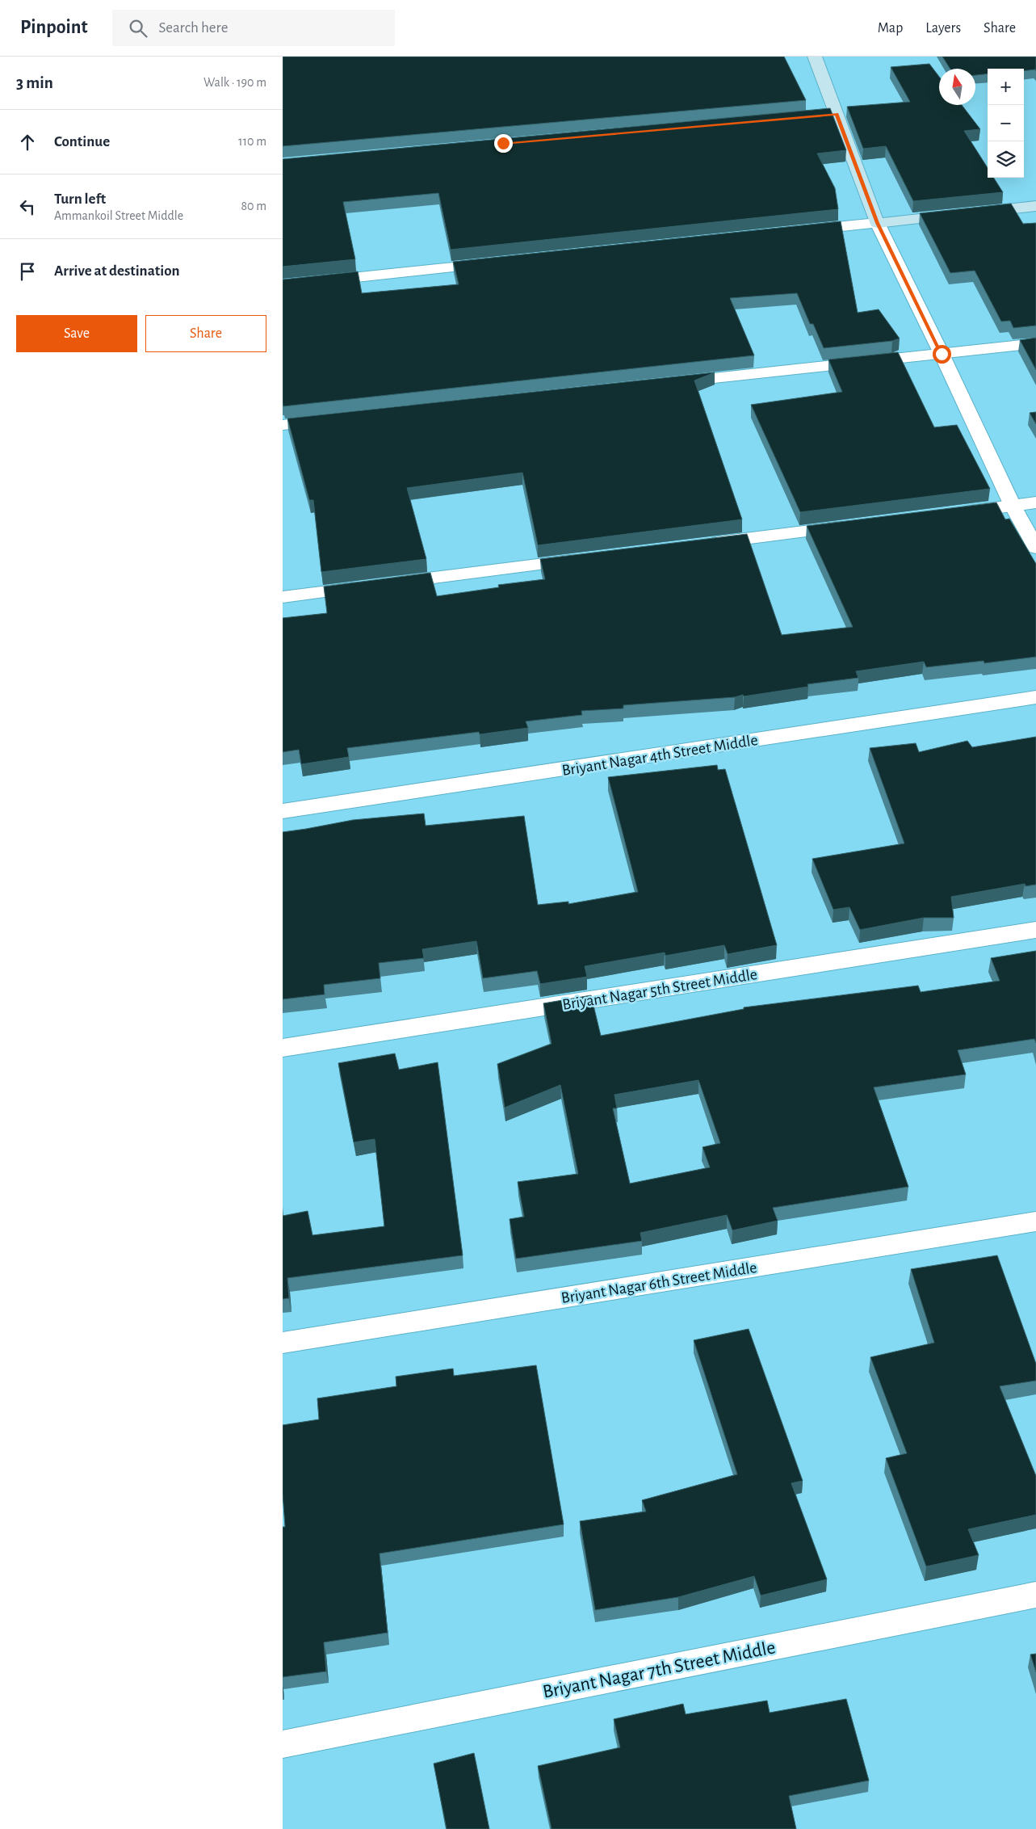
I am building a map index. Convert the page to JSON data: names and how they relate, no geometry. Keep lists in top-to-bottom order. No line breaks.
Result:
{"streets":{"street":["Briyant Nagar 4th Street Middle","Briyant Nagar 5th Street Middle","Briyant Nagar 6th Street Middle","Briyant Nagar 7th Street Middle"]},"north":"top","page":{"header":"Pinpoint","search":"Search here","nav":["Map","Layers","Share"],"heading":["3 min","Walk · 190 m"],"map_buttons":["+","−"],"list":[["Continue","110 m"],["Turn left","Ammankoil Street Middle","80 m"],"Arrive at destination"],"buttons":["Save","Share"]}}
